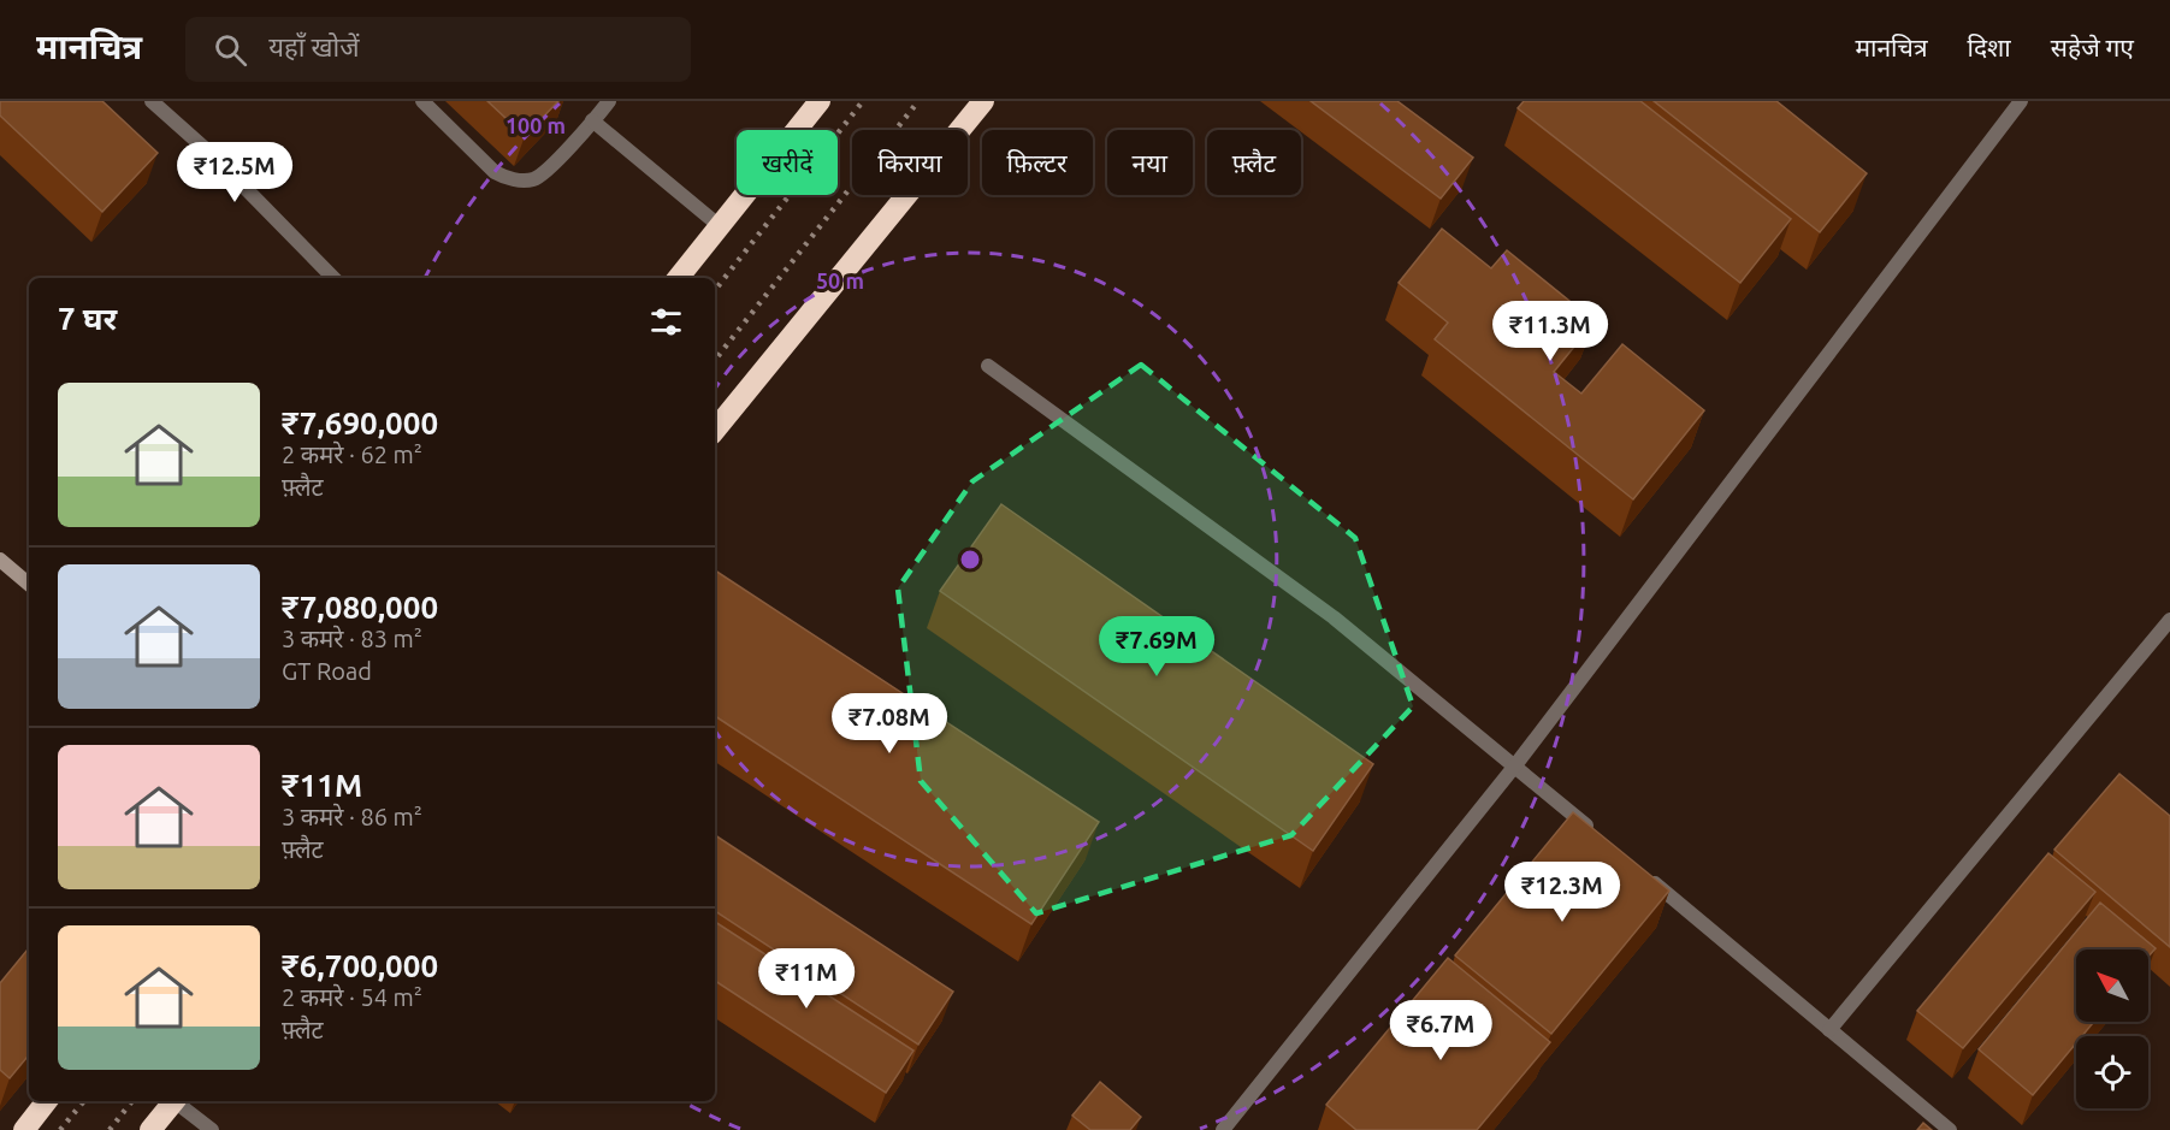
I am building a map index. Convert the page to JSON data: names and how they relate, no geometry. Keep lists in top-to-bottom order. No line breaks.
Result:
{"north":"top left","page":{"header":"मानचित्र","search":"यहाँ खोजें","nav":["मानचित्र","दिशा","सहेजे गए"],"chip":["खरीदें","किराया","फ़िल्टर","नया","फ़्लैट"],"price":["₹12.5M","₹11.3M","₹7.69M","₹7.08M","₹12.3M","₹11M","₹6.7M"],"heading":"7 घर","list":[{"name":"₹7,690,000","note":"2 कमरे · 62 m² · फ़्लैट"},{"name":"₹7,080,000","note":"3 कमरे · 83 m² · GT Road"},{"name":"₹11M","note":"3 कमरे · 86 m² · फ़्लैट"},{"name":"₹6,700,000","note":"2 कमरे · 54 m² · फ़्लैट"}]},"rings":["100 m","50 m"]}
